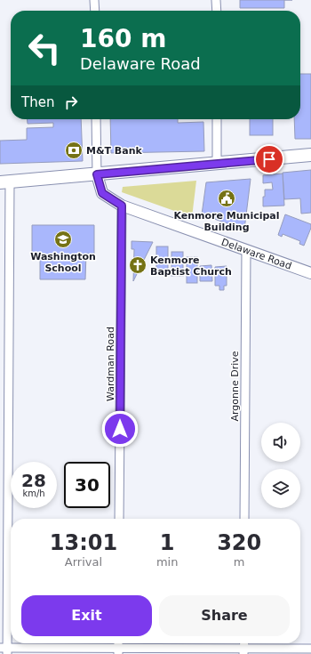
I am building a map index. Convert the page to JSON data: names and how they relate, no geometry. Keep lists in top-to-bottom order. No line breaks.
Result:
{"streets":{"street":["Delaware Road","Wardman Road","Argonne Drive"]},"crossings":[["Delaware Road","Wardman Road"],["Delaware Road","Argonne Drive"]],"places":{"bank":["M&T Bank"],"public building":["Kenmore Municipal Building"],"school or university":["Washington School"],"church":["Kenmore Baptist Church"]},"page":{"turn":["160 m","Delaware Road"],"then":"Then","speed":"28 km/h","limit":"30","eta":["13:01","Arrival","1","min","320","m"],"buttons":["Exit","Share"]}}
